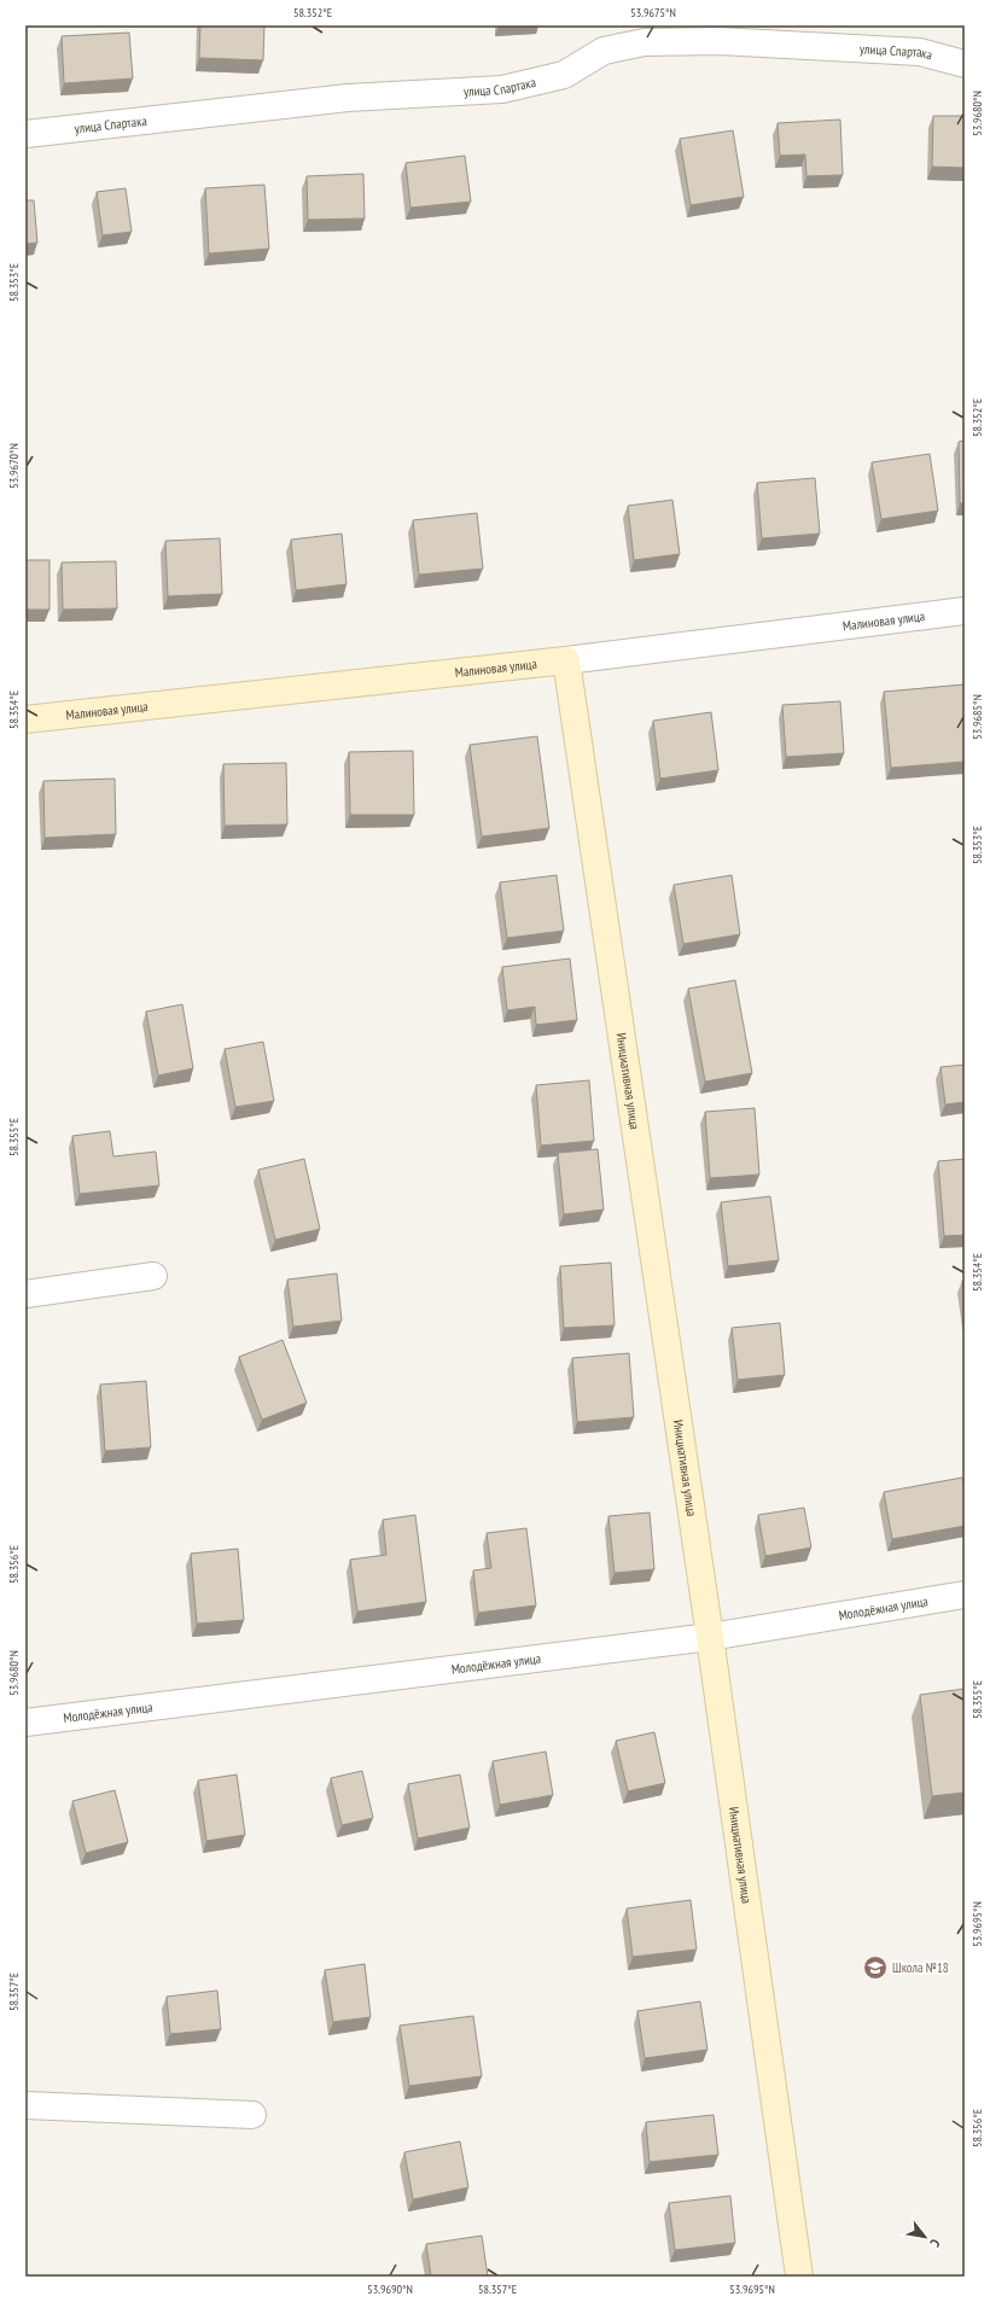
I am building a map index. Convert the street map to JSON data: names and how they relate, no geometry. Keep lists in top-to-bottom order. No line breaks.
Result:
{"streets":{"street":["улица Спартака","Малиновая улица","Инициативная улица","Молодёжная улица"]},"crossings":[["Малиновая улица","Инициативная улица"],["Инициативная улица","Молодёжная улица"]],"places":{"school or university":["Школа №18"]},"north":"bottom right","coordinates":["58.352°E","53.9675°N","53.9680°N","58.353°E","53.9670°N","58.354°E","53.9685°N","58.355°E","58.356°E","53.9695°N","58.357°E","53.9690°N"]}
